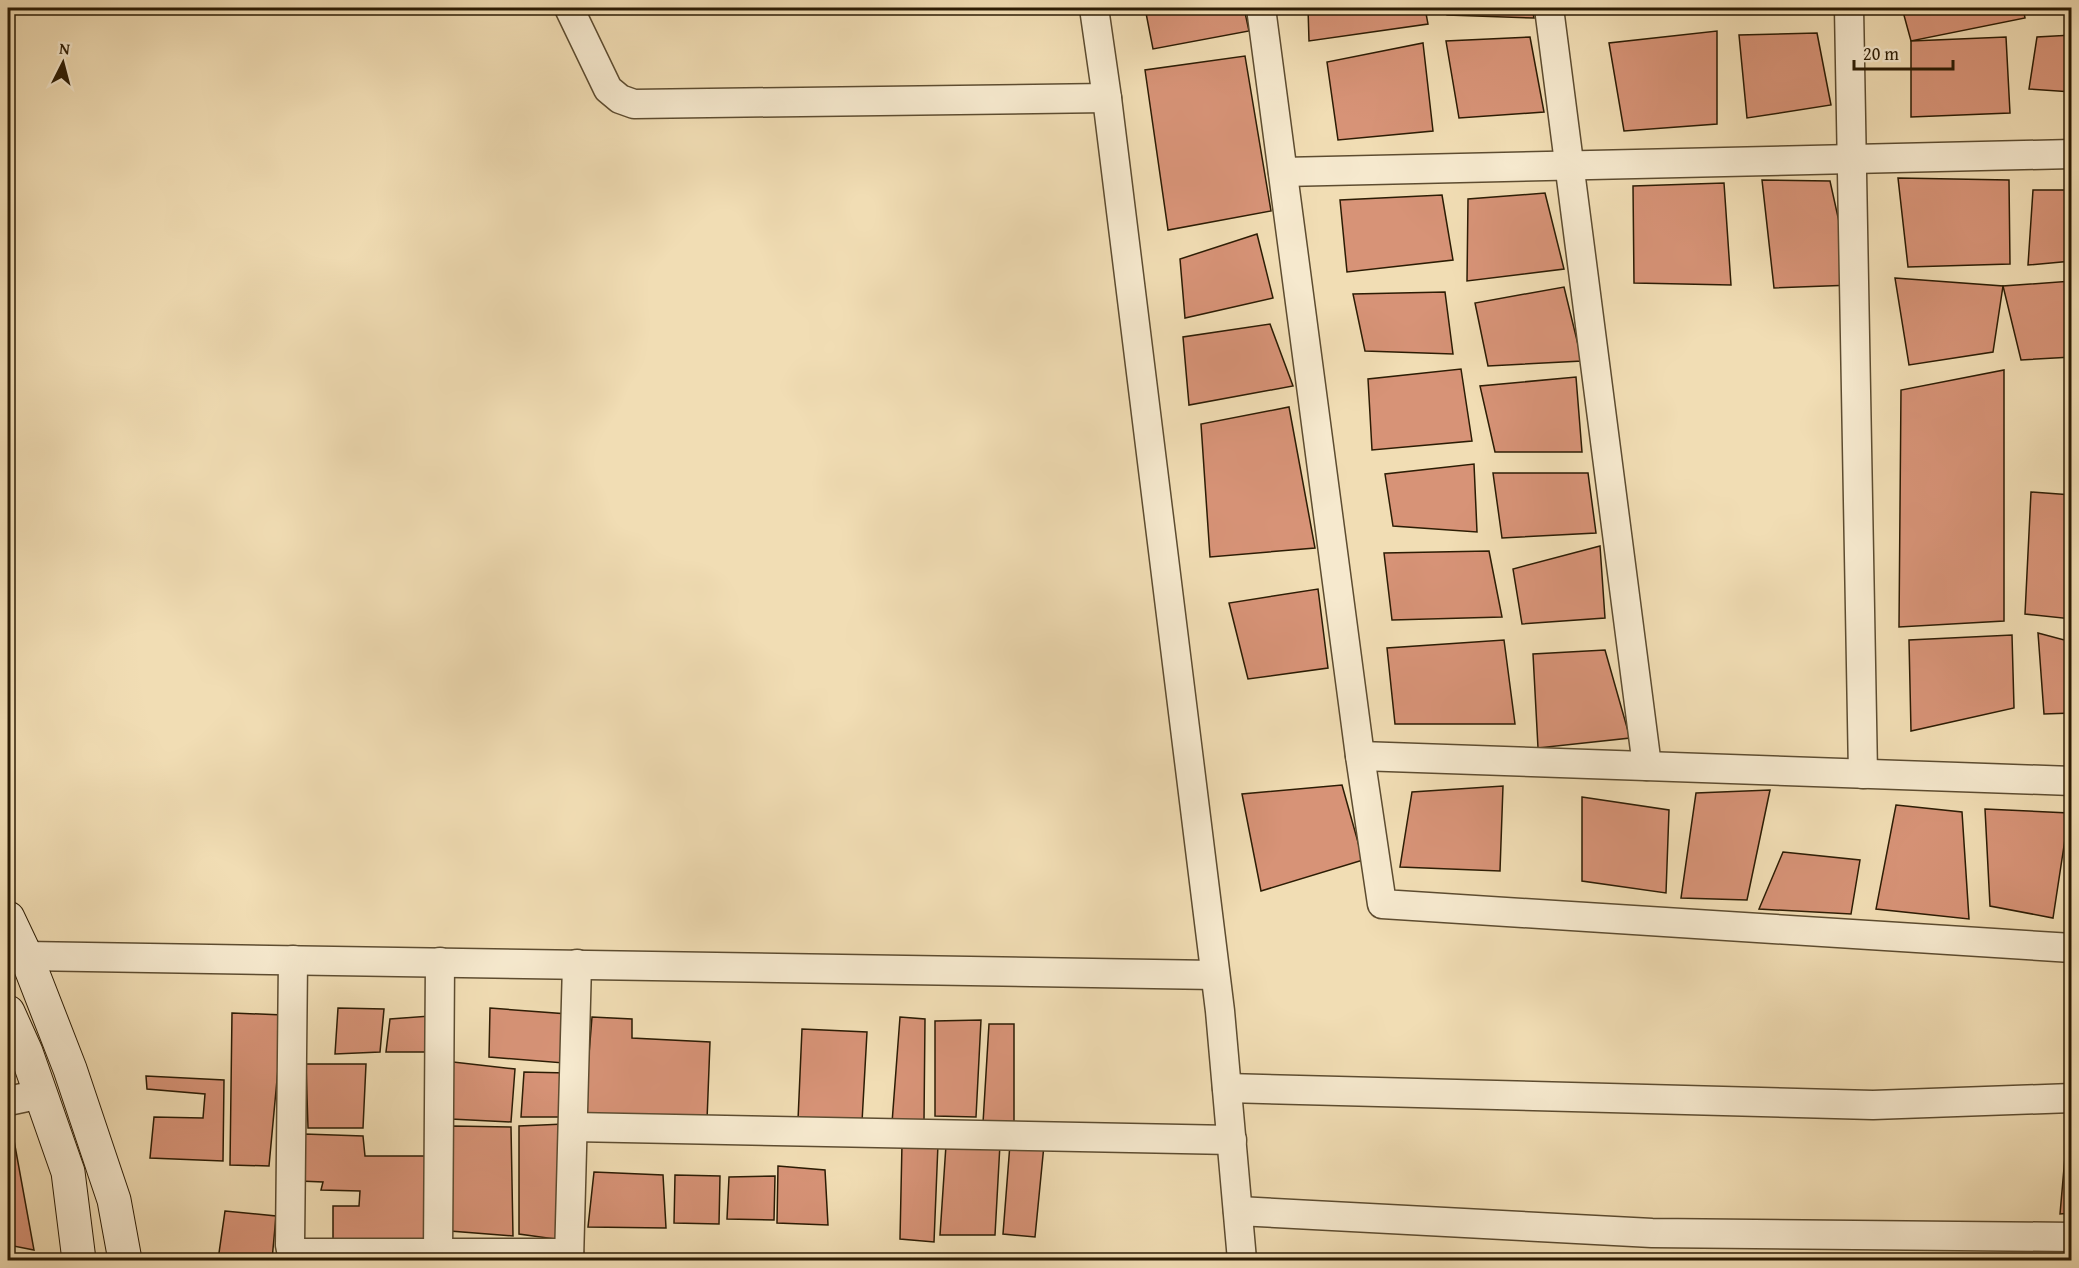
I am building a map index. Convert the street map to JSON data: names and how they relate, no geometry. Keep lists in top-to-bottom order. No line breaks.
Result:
{"scale_bar":"20 m","north":"top"}
